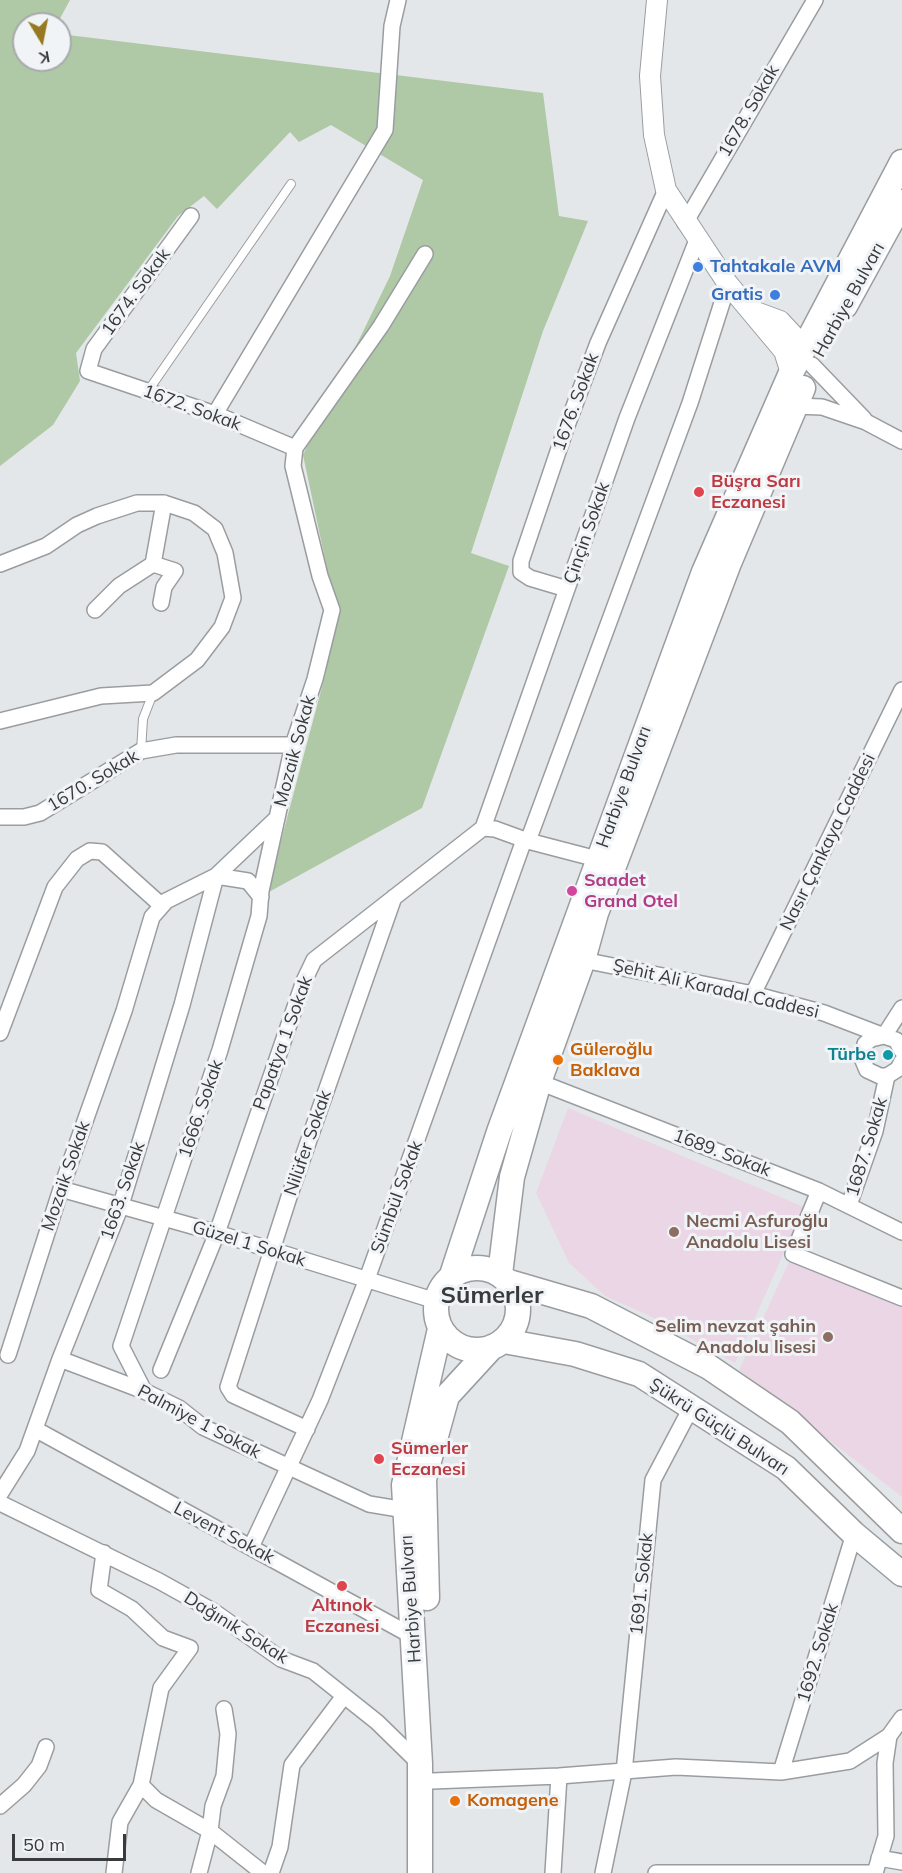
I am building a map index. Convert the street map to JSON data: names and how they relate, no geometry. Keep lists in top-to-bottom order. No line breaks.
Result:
{"streets":{"main road":["Harbiye Bulvarı","Şükrü Güçlü Bulvarı"],"street":["1678. Sokak","1674. Sokak","1676. Sokak","1672. Sokak","Çinçin Sokak","Mozaik Sokak","1670. Sokak","Nasır Çankaya Caddesi","Şehit Ali Karadal Caddesi","Papatya 1 Sokak","1666. Sokak","Nilüfer Sokak","1687. Sokak","1689. Sokak","1663. Sokak","Sümbül Sokak","Güzel 1 Sokak","Palmiye 1 Sokak","Levent Sokak","1691. Sokak","Dağınık Sokak","1692. Sokak"]},"crossings":[["1674. Sokak","1672. Sokak"],["Harbiye Bulvarı","Şehit Ali Karadal Caddesi"],["Harbiye Bulvarı","1689. Sokak"],["Harbiye Bulvarı","Güzel 1 Sokak"],["Harbiye Bulvarı","Palmiye 1 Sokak"],["Harbiye Bulvarı","Şükrü Güçlü Bulvarı"],["Harbiye Bulvarı","Levent Sokak"],["Harbiye Bulvarı","Dağınık Sokak"],["1676. Sokak","Çinçin Sokak"],["1672. Sokak","Mozaik Sokak"],["Çinçin Sokak","Papatya 1 Sokak"],["Mozaik Sokak","1670. Sokak"],["Mozaik Sokak","1666. Sokak"],["Mozaik Sokak","1663. Sokak"],["Mozaik Sokak","Güzel 1 Sokak"],["Nasır Çankaya Caddesi","Şehit Ali Karadal Caddesi"],["Papatya 1 Sokak","Nilüfer Sokak"],["Papatya 1 Sokak","Güzel 1 Sokak"],["1666. Sokak","Güzel 1 Sokak"],["1666. Sokak","Palmiye 1 Sokak"],["Nilüfer Sokak","Sümbül Sokak"],["Nilüfer Sokak","Güzel 1 Sokak"],["1687. Sokak","1689. Sokak"],["1663. Sokak","Güzel 1 Sokak"],["1663. Sokak","Palmiye 1 Sokak"],["1663. Sokak","Levent Sokak"],["Sümbül Sokak","Güzel 1 Sokak"],["Sümbül Sokak","Palmiye 1 Sokak"],["Sümbül Sokak","Levent Sokak"],["Güzel 1 Sokak","Şükrü Güçlü Bulvarı"],["Şükrü Güçlü Bulvarı","1691. Sokak"],["Şükrü Güçlü Bulvarı","1692. Sokak"]],"districts":["Sümerler"],"places":["Tahtakale AVM","Gratis","Büşra Sarı Eczanesi","Saadet Grand Otel","Türbe","Güleroğlu Baklava","Necmi Asfuroğlu Anadolu Lisesi","Selim nevzat şahin Anadolu lisesi","Sümerler Eczanesi","Altınok Eczanesi","Komagene"],"scale_bar":"50 m","north":"bottom"}
